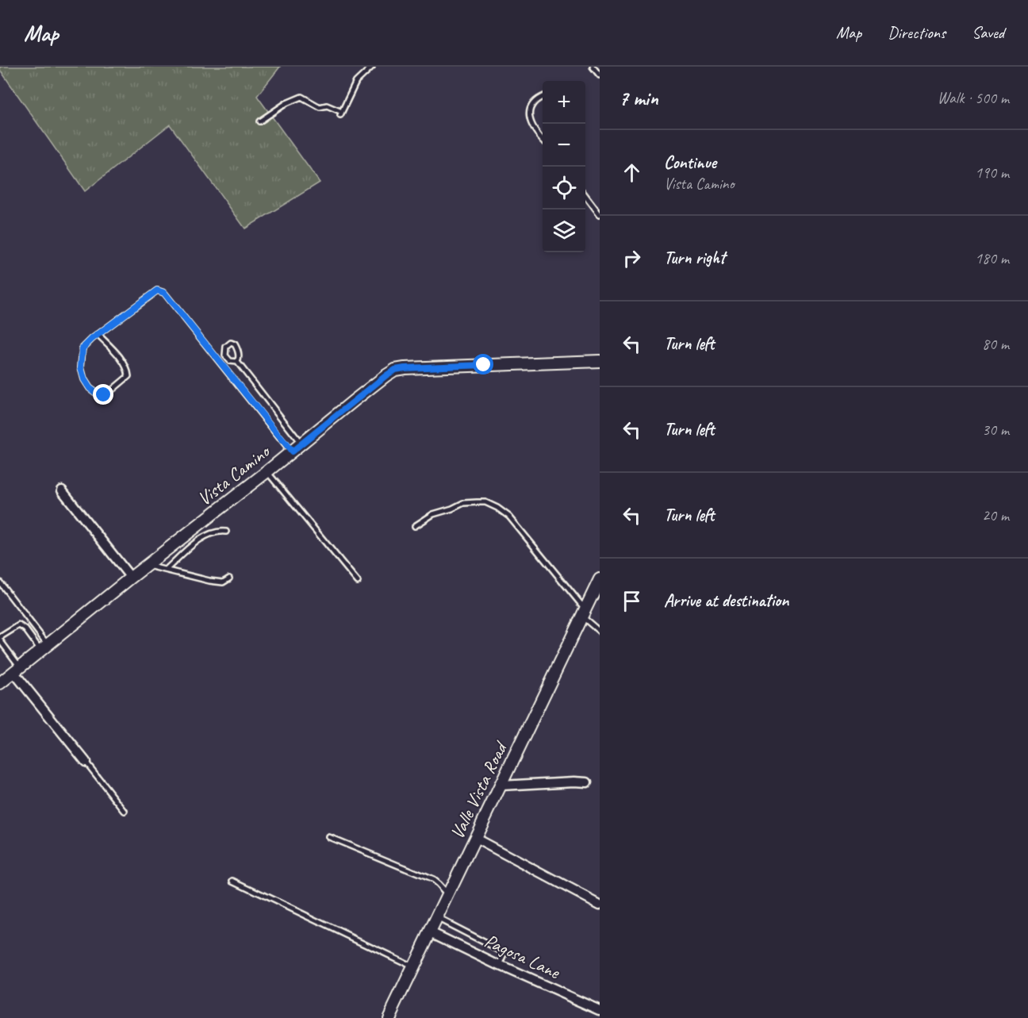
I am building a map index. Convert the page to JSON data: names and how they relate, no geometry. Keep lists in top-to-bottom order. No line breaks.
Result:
{"streets":{"street":["Vista Camino","Valle Vista Road","Pagosa Lane"]},"crossings":[["Valle Vista Road","Pagosa Lane"]],"page":{"header":"Map","nav":["Map","Directions","Saved"],"heading":["7 min","Walk · 500 m"],"map_buttons":["+","−"],"list":[["Continue","Vista Camino","190 m"],["Turn right","180 m"],["Turn left","80 m"],["Turn left","30 m"],["Turn left","20 m"],"Arrive at destination"]}}
